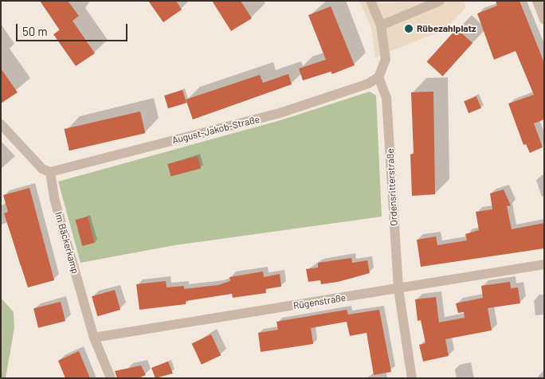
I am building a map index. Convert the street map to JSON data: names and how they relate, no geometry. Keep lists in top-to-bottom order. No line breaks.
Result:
{"streets":{"street":["August-Jakob-Straße","Ordensritterstraße","Im Bäckerkamp","Rügenstraße"]},"crossings":[["August-Jakob-Straße","Ordensritterstraße"],["August-Jakob-Straße","Im Bäckerkamp"],["Ordensritterstraße","Rügenstraße"],["Im Bäckerkamp","Rügenstraße"]],"places":["Rübezahlplatz"],"scale_bar":"50 m"}
